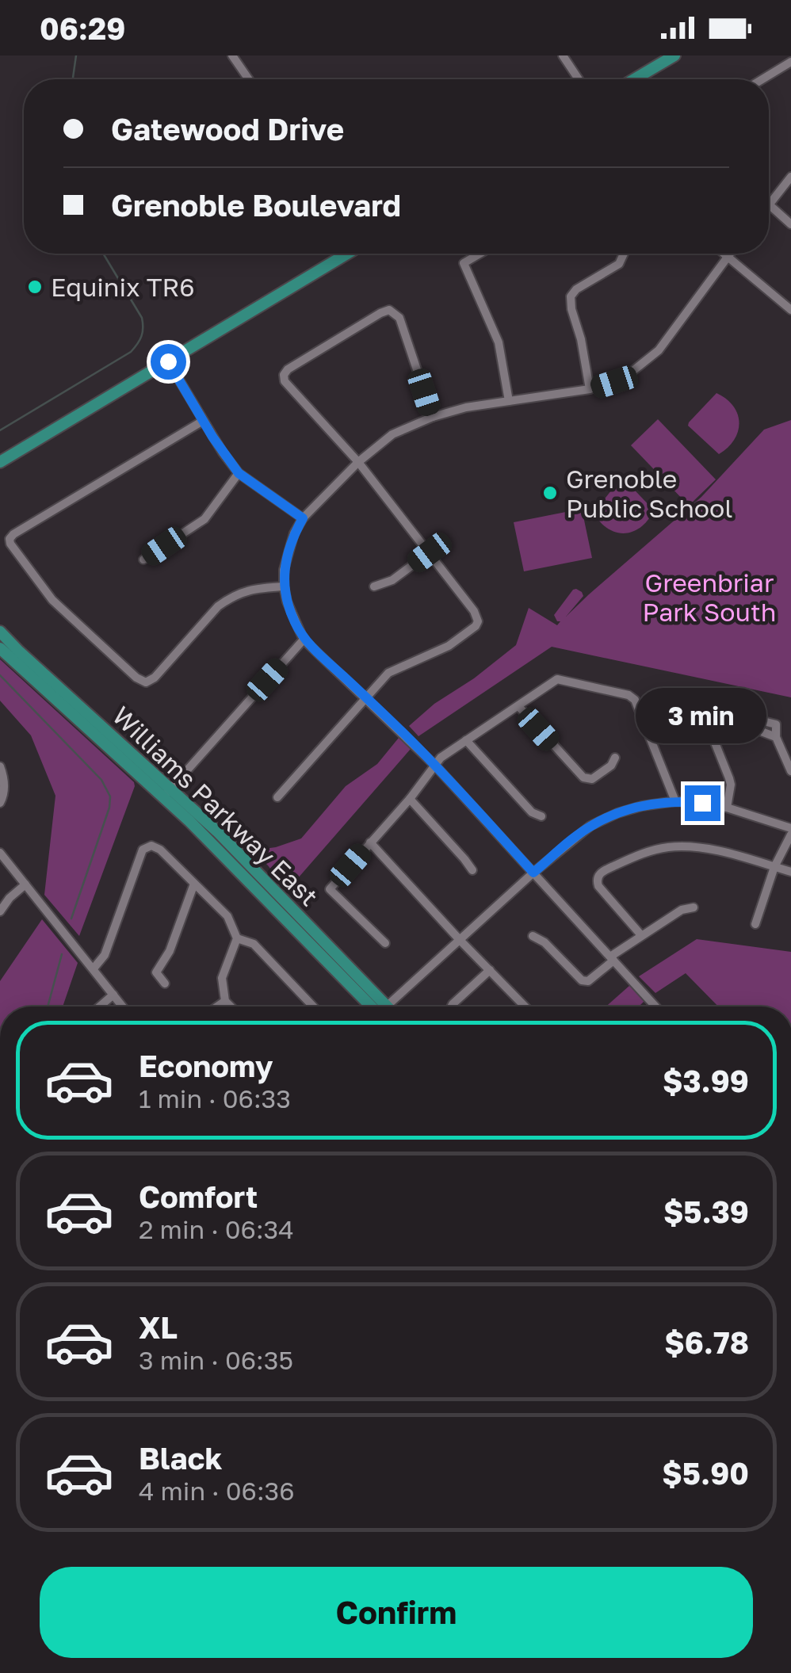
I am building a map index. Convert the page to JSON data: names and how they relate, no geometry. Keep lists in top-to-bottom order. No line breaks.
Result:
{"streets":{"main road":["Williams Parkway East"]},"parks":["Greenbriar Park South"],"places":["Equinix TR6","Grenoble Public School"],"page":{"status":"06:29","banner":["Gatewood Drive","Grenoble Boulevard"],"bubble":"3 min","list":[{"name":"Economy","note":"1 min · 06:33","value":"$3.99"},{"name":"Comfort","note":"2 min · 06:34","value":"$5.39"},{"name":"XL","note":"3 min · 06:35","value":"$6.78"},{"name":"Black","note":"4 min · 06:36","value":"$5.90"}],"buttons":"Confirm"}}
